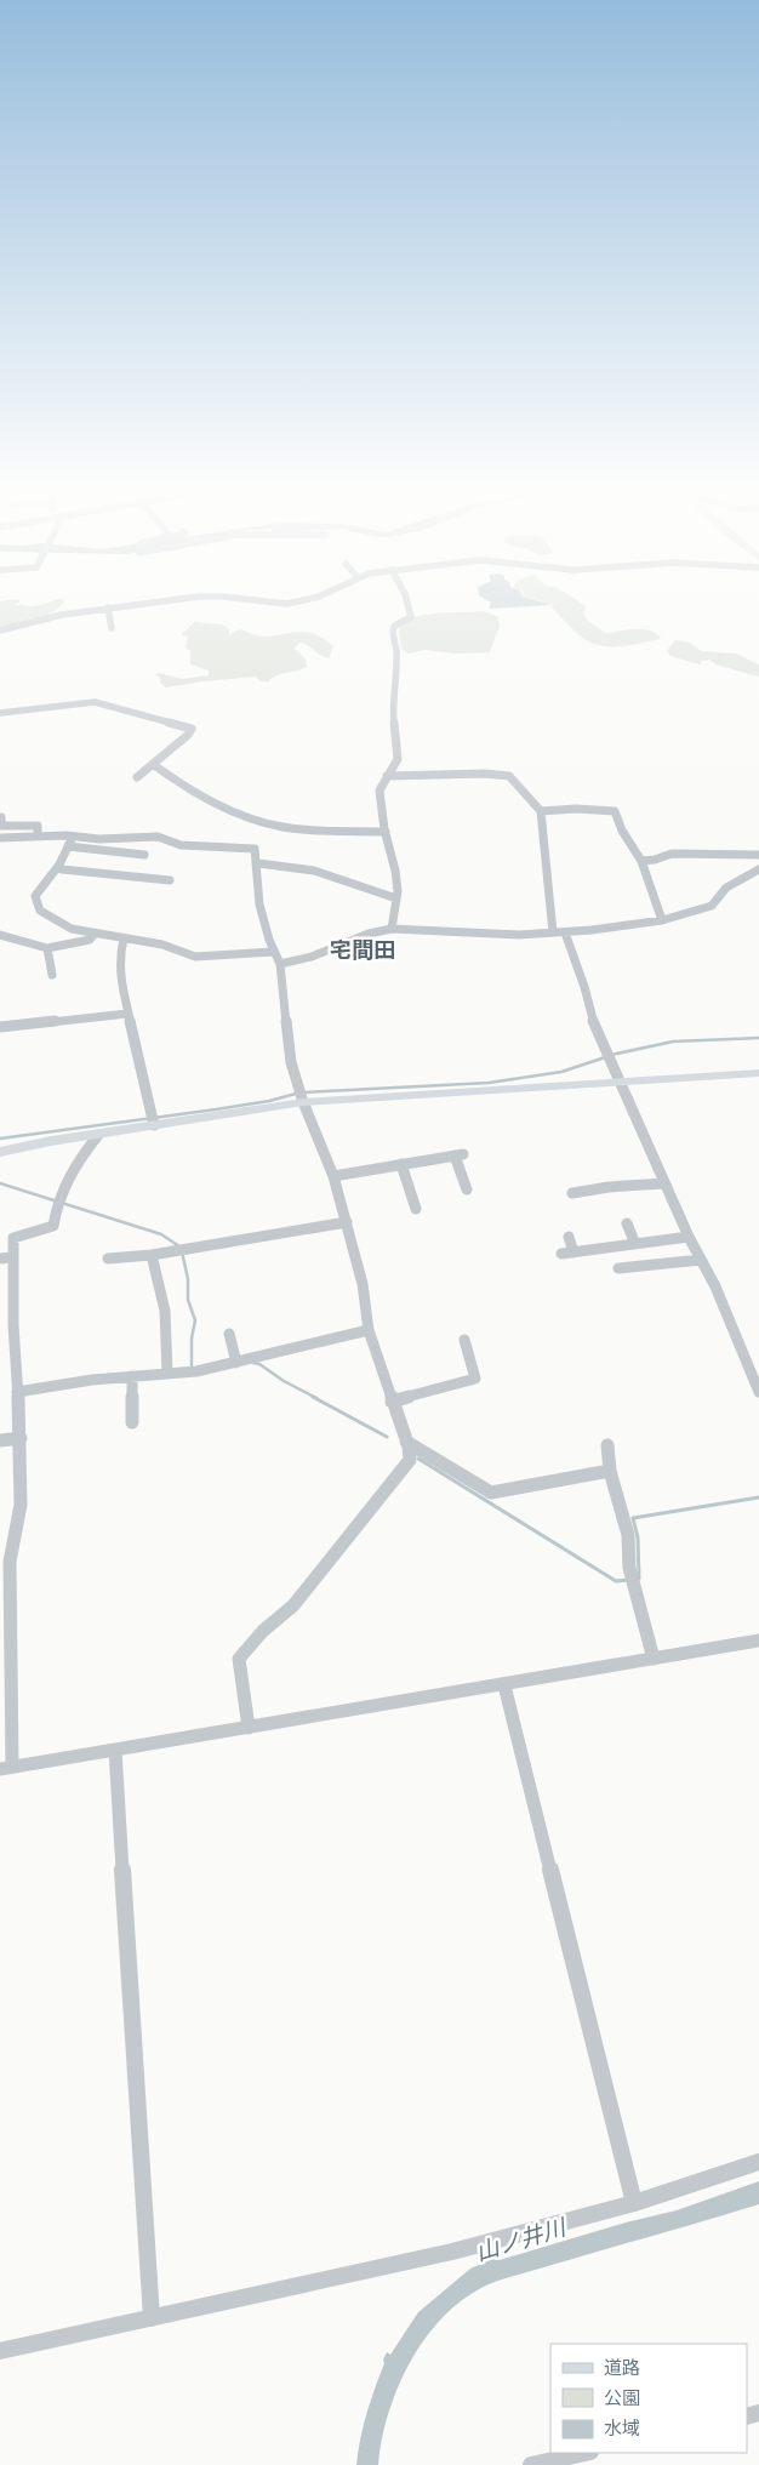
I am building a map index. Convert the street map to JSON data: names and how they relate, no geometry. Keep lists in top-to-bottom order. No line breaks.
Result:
{"districts":["宅間田"],"water":["山ノ井川"],"legend":["道路","公園","水域"]}
